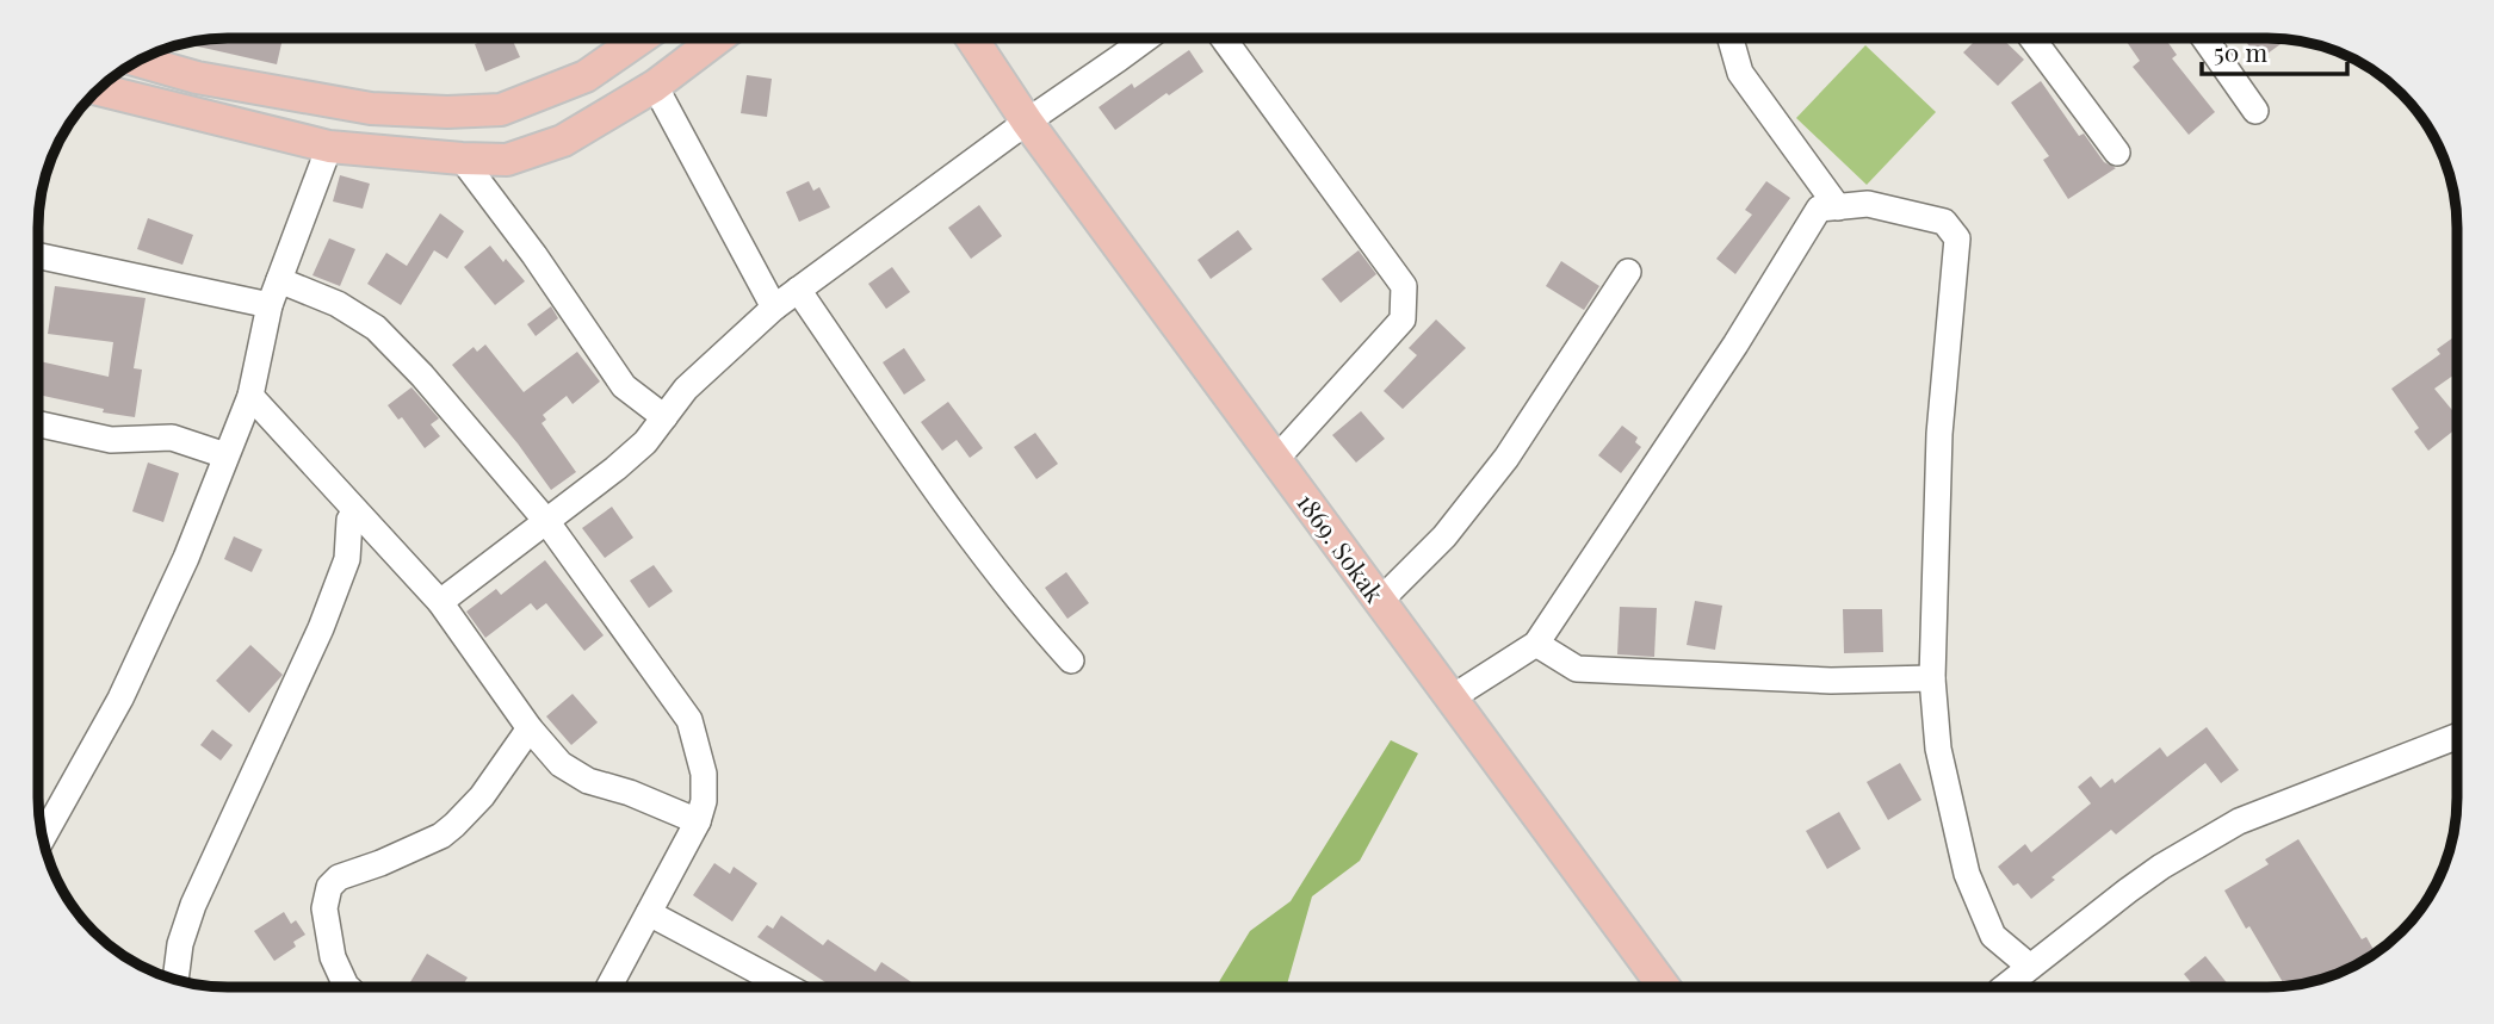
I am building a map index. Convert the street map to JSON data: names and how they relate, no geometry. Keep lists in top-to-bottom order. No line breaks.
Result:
{"streets":{"main road":["1869. Sokak"]},"scale_bar":"50 m"}
